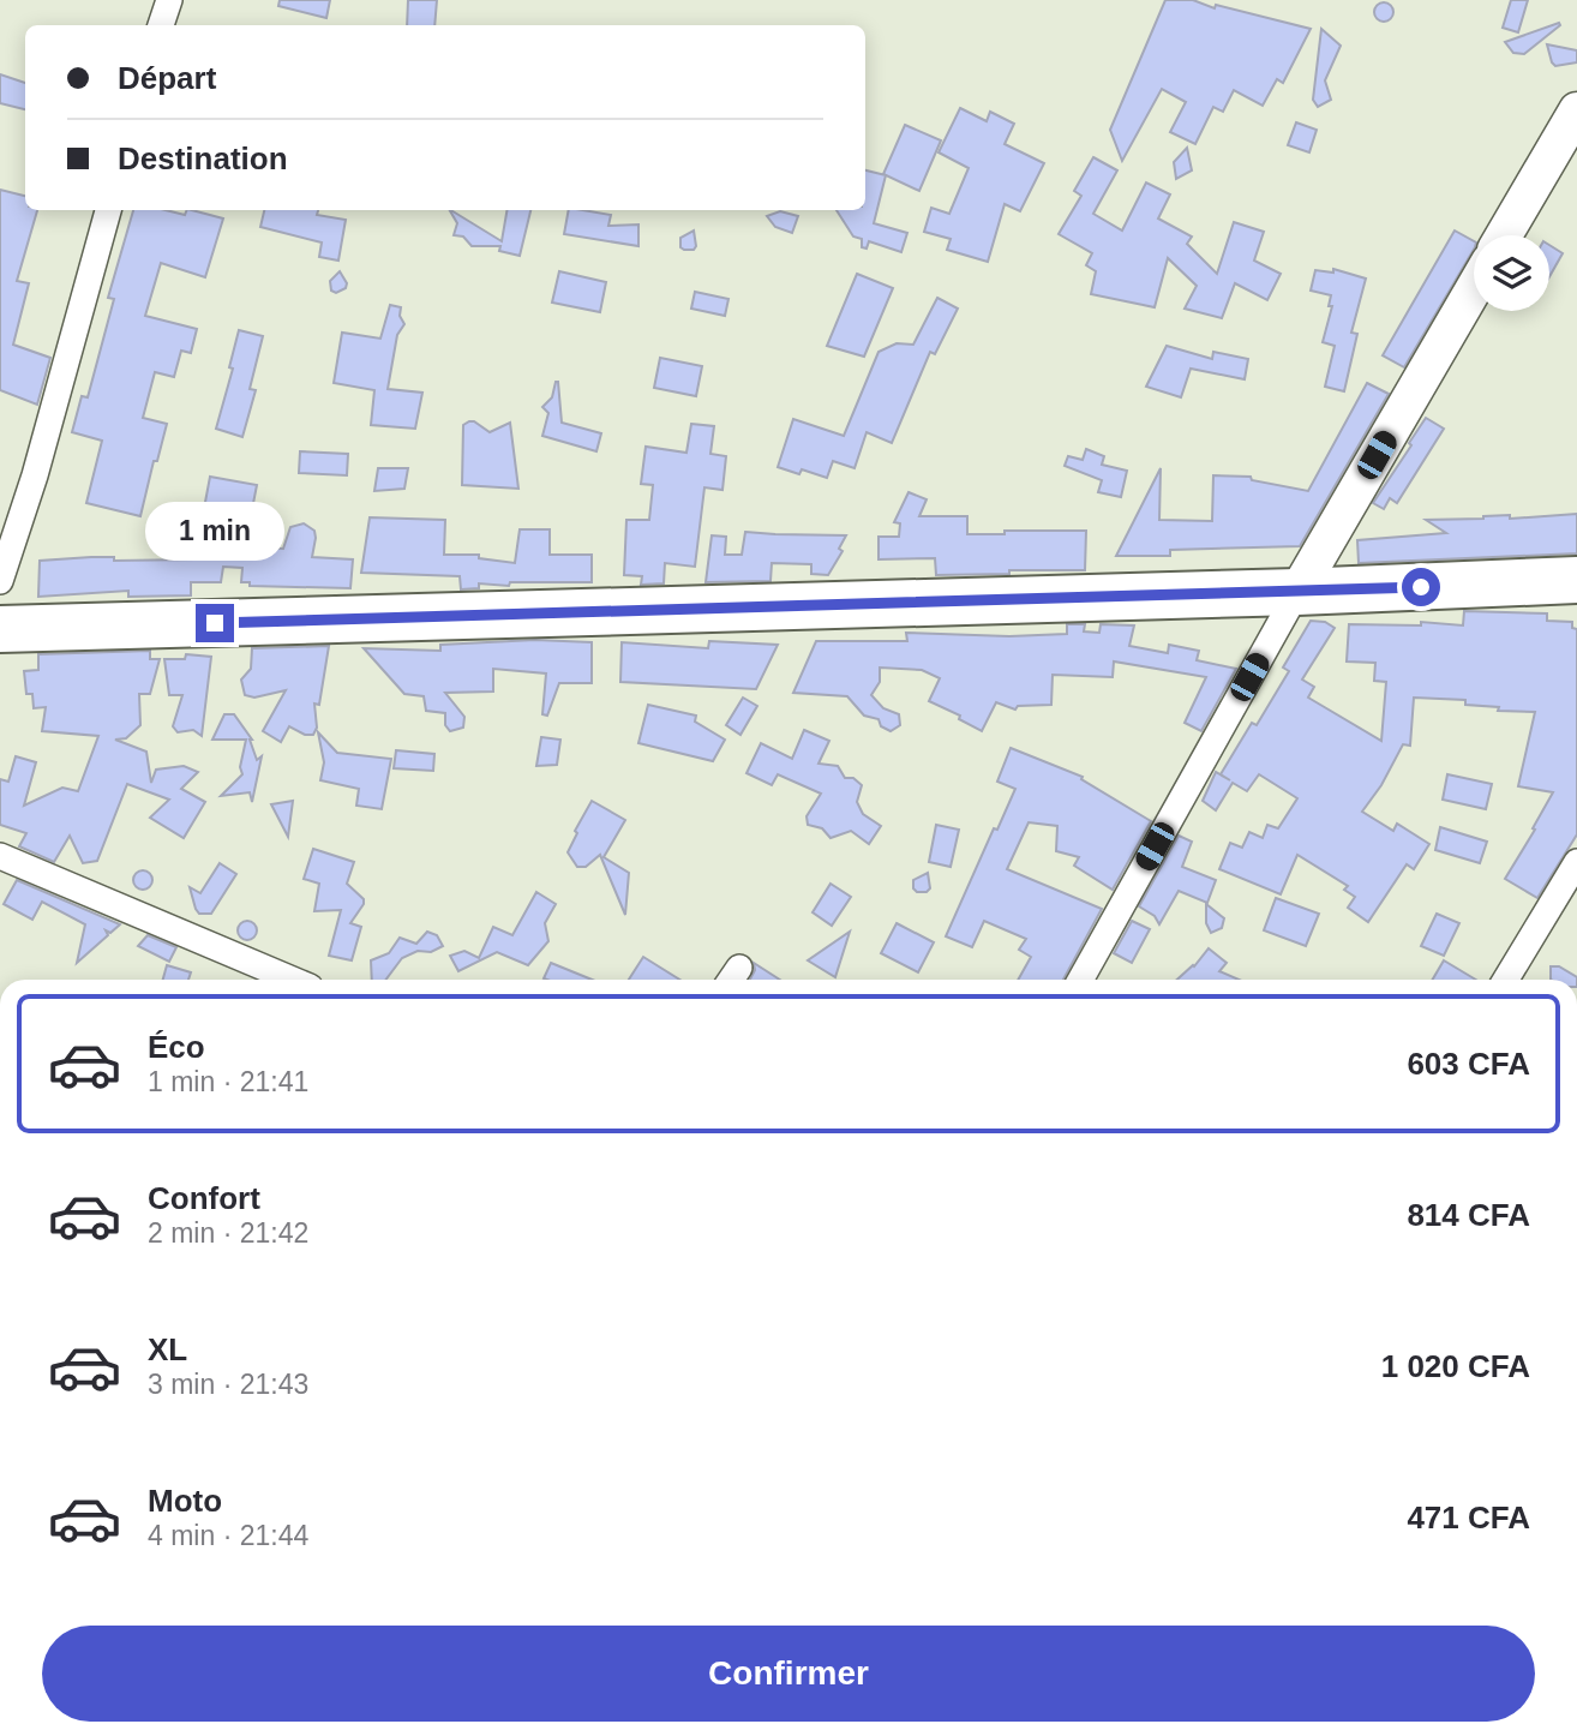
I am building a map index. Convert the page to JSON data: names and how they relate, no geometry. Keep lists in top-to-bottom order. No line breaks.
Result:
{"page":{"banner":["Départ","Destination"],"bubble":"1 min","list":[{"name":"Éco","note":"1 min · 21:41","value":"603 CFA"},{"name":"Confort","note":"2 min · 21:42","value":"814 CFA"},{"name":"XL","note":"3 min · 21:43","value":"1 020 CFA"},{"name":"Moto","note":"4 min · 21:44","value":"471 CFA"}],"buttons":"Confirmer"}}
